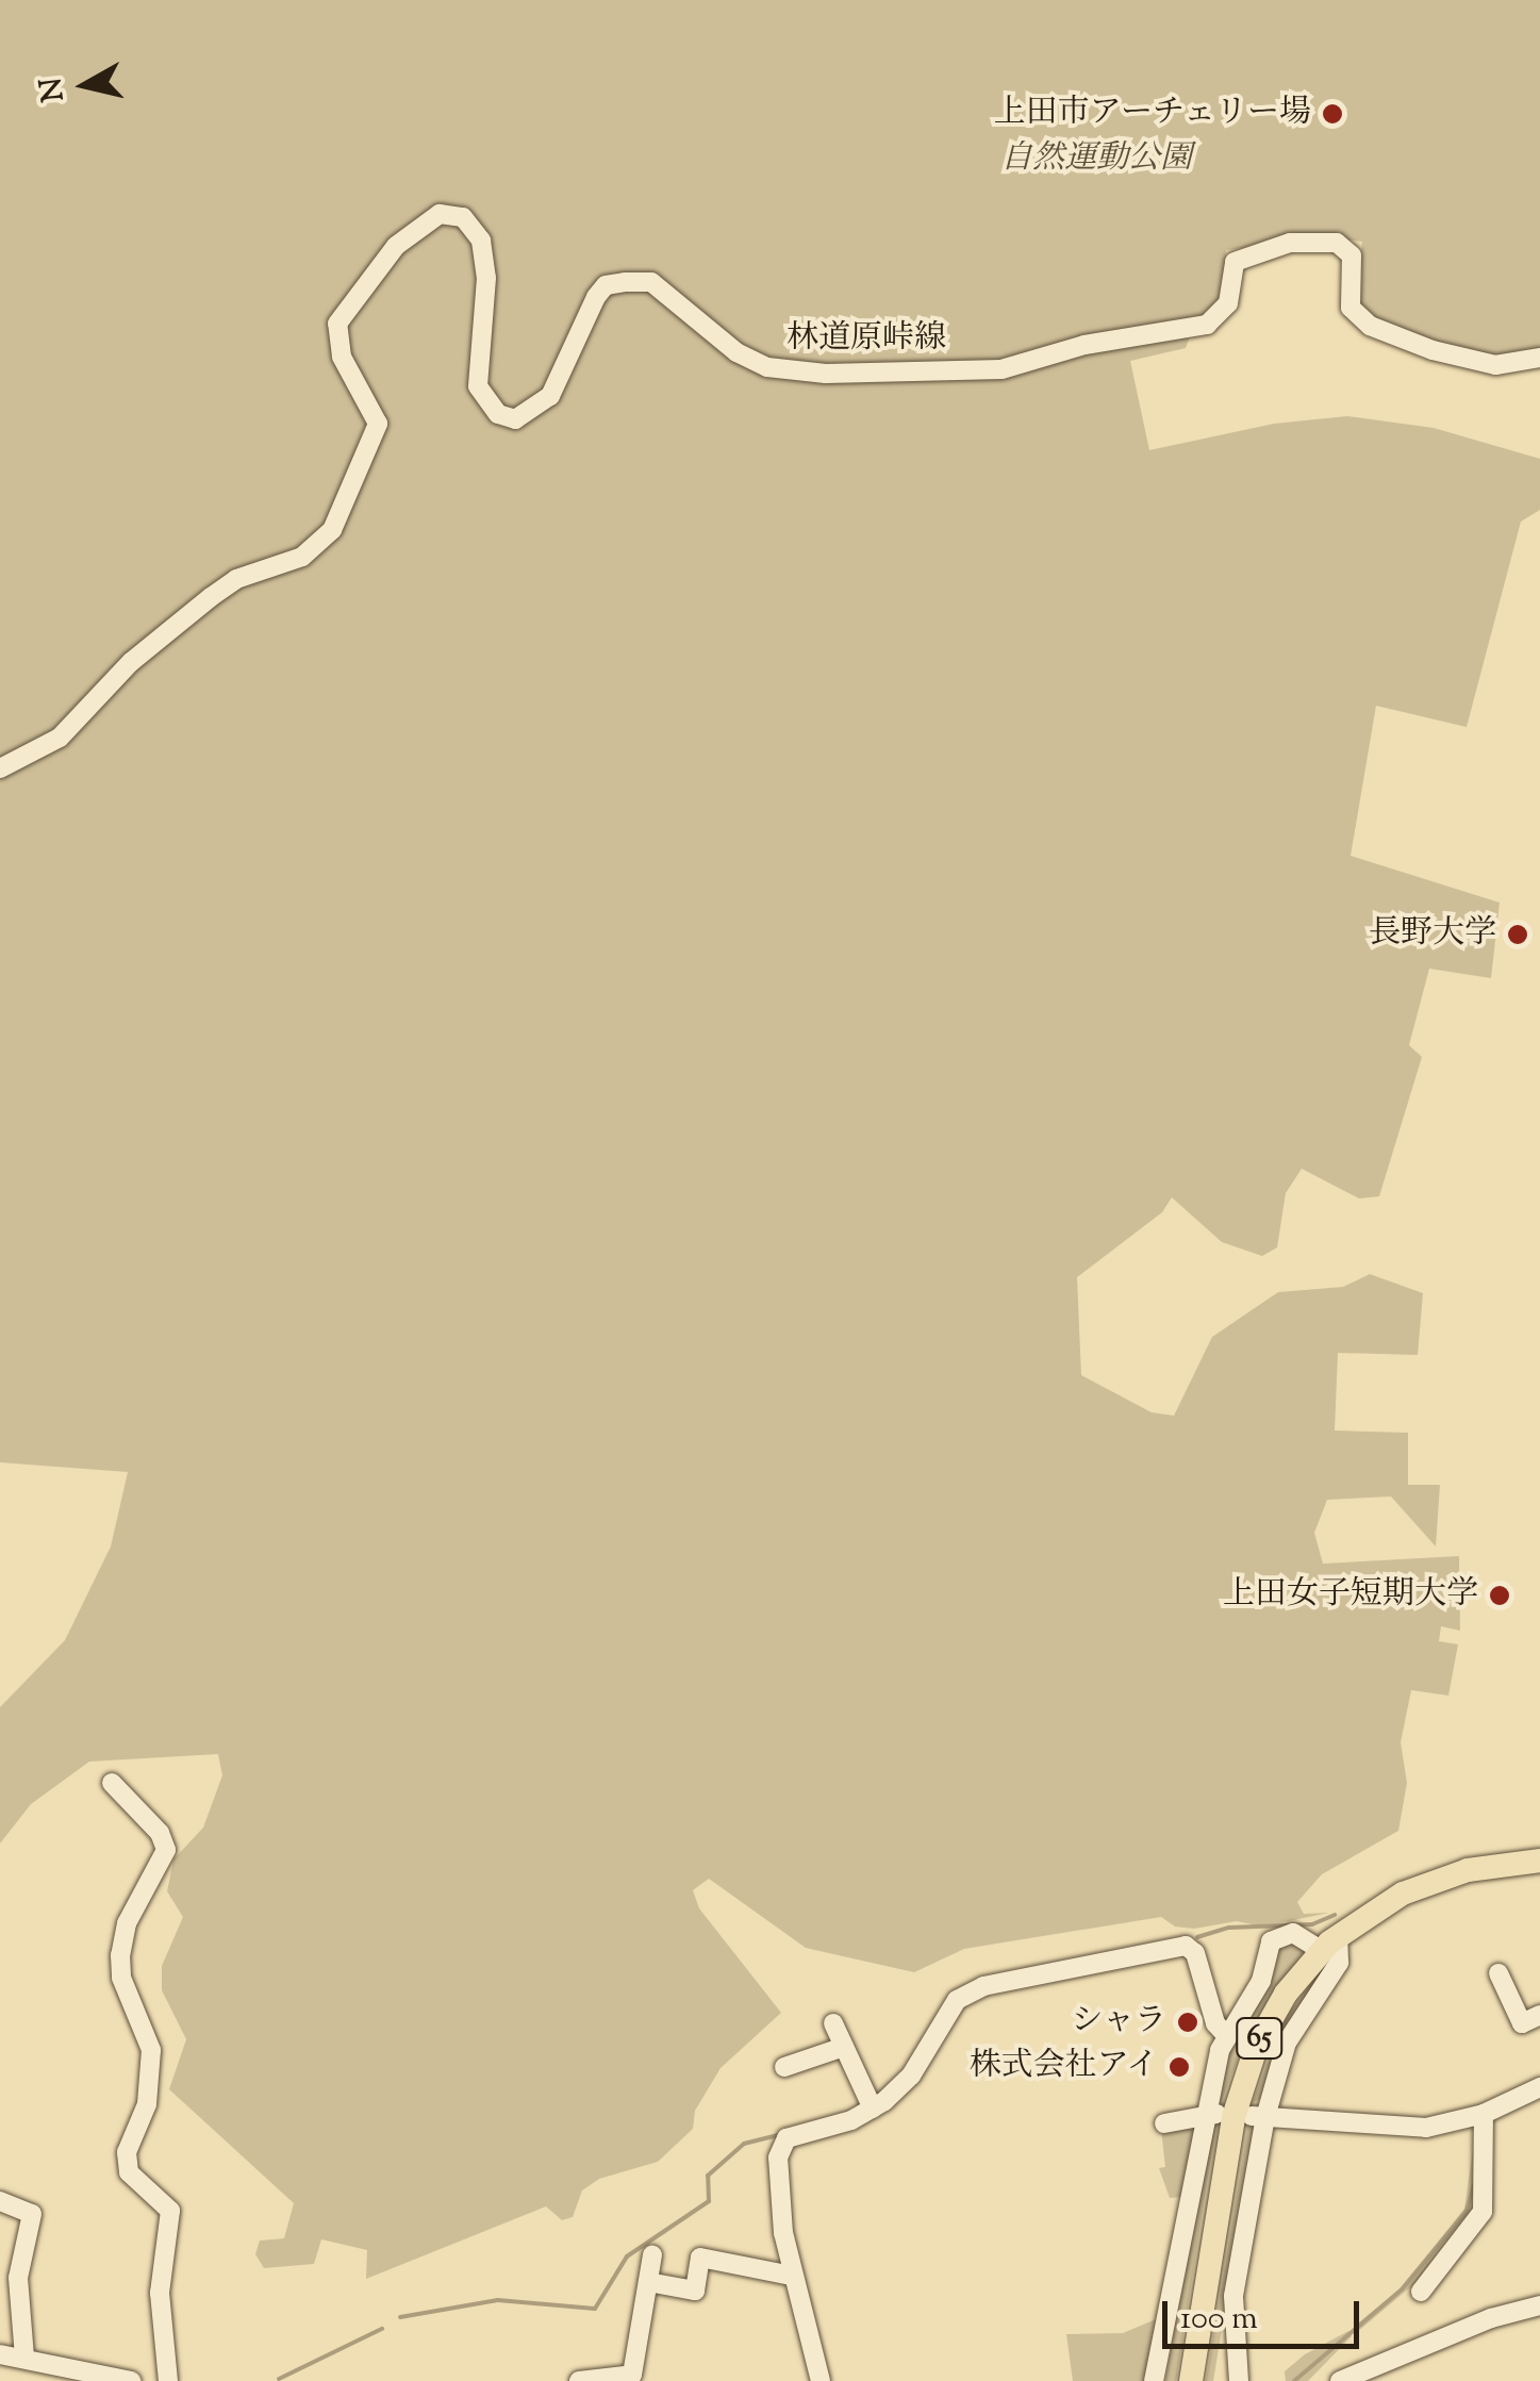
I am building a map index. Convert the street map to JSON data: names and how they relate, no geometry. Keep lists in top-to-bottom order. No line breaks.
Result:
{"streets":{"main road":["65"],"street":["林道原峠線"]},"parks":["自然運動公園"],"places":["上田市アーチェリー場","長野大学","上田女子短期大学","シャラ","株式会社アイ"],"scale_bar":"100 m","north":"left"}
